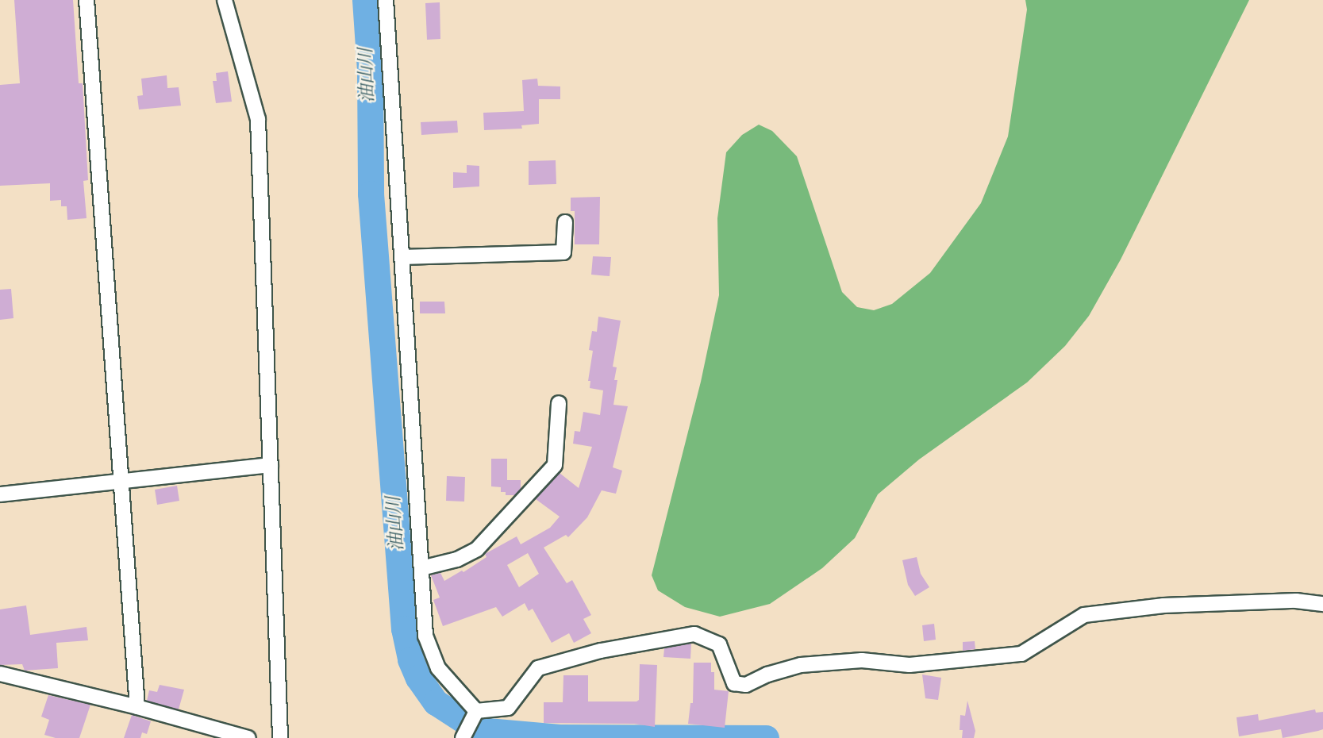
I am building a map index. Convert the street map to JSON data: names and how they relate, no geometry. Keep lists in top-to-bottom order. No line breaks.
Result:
{"water":["油山川"]}
